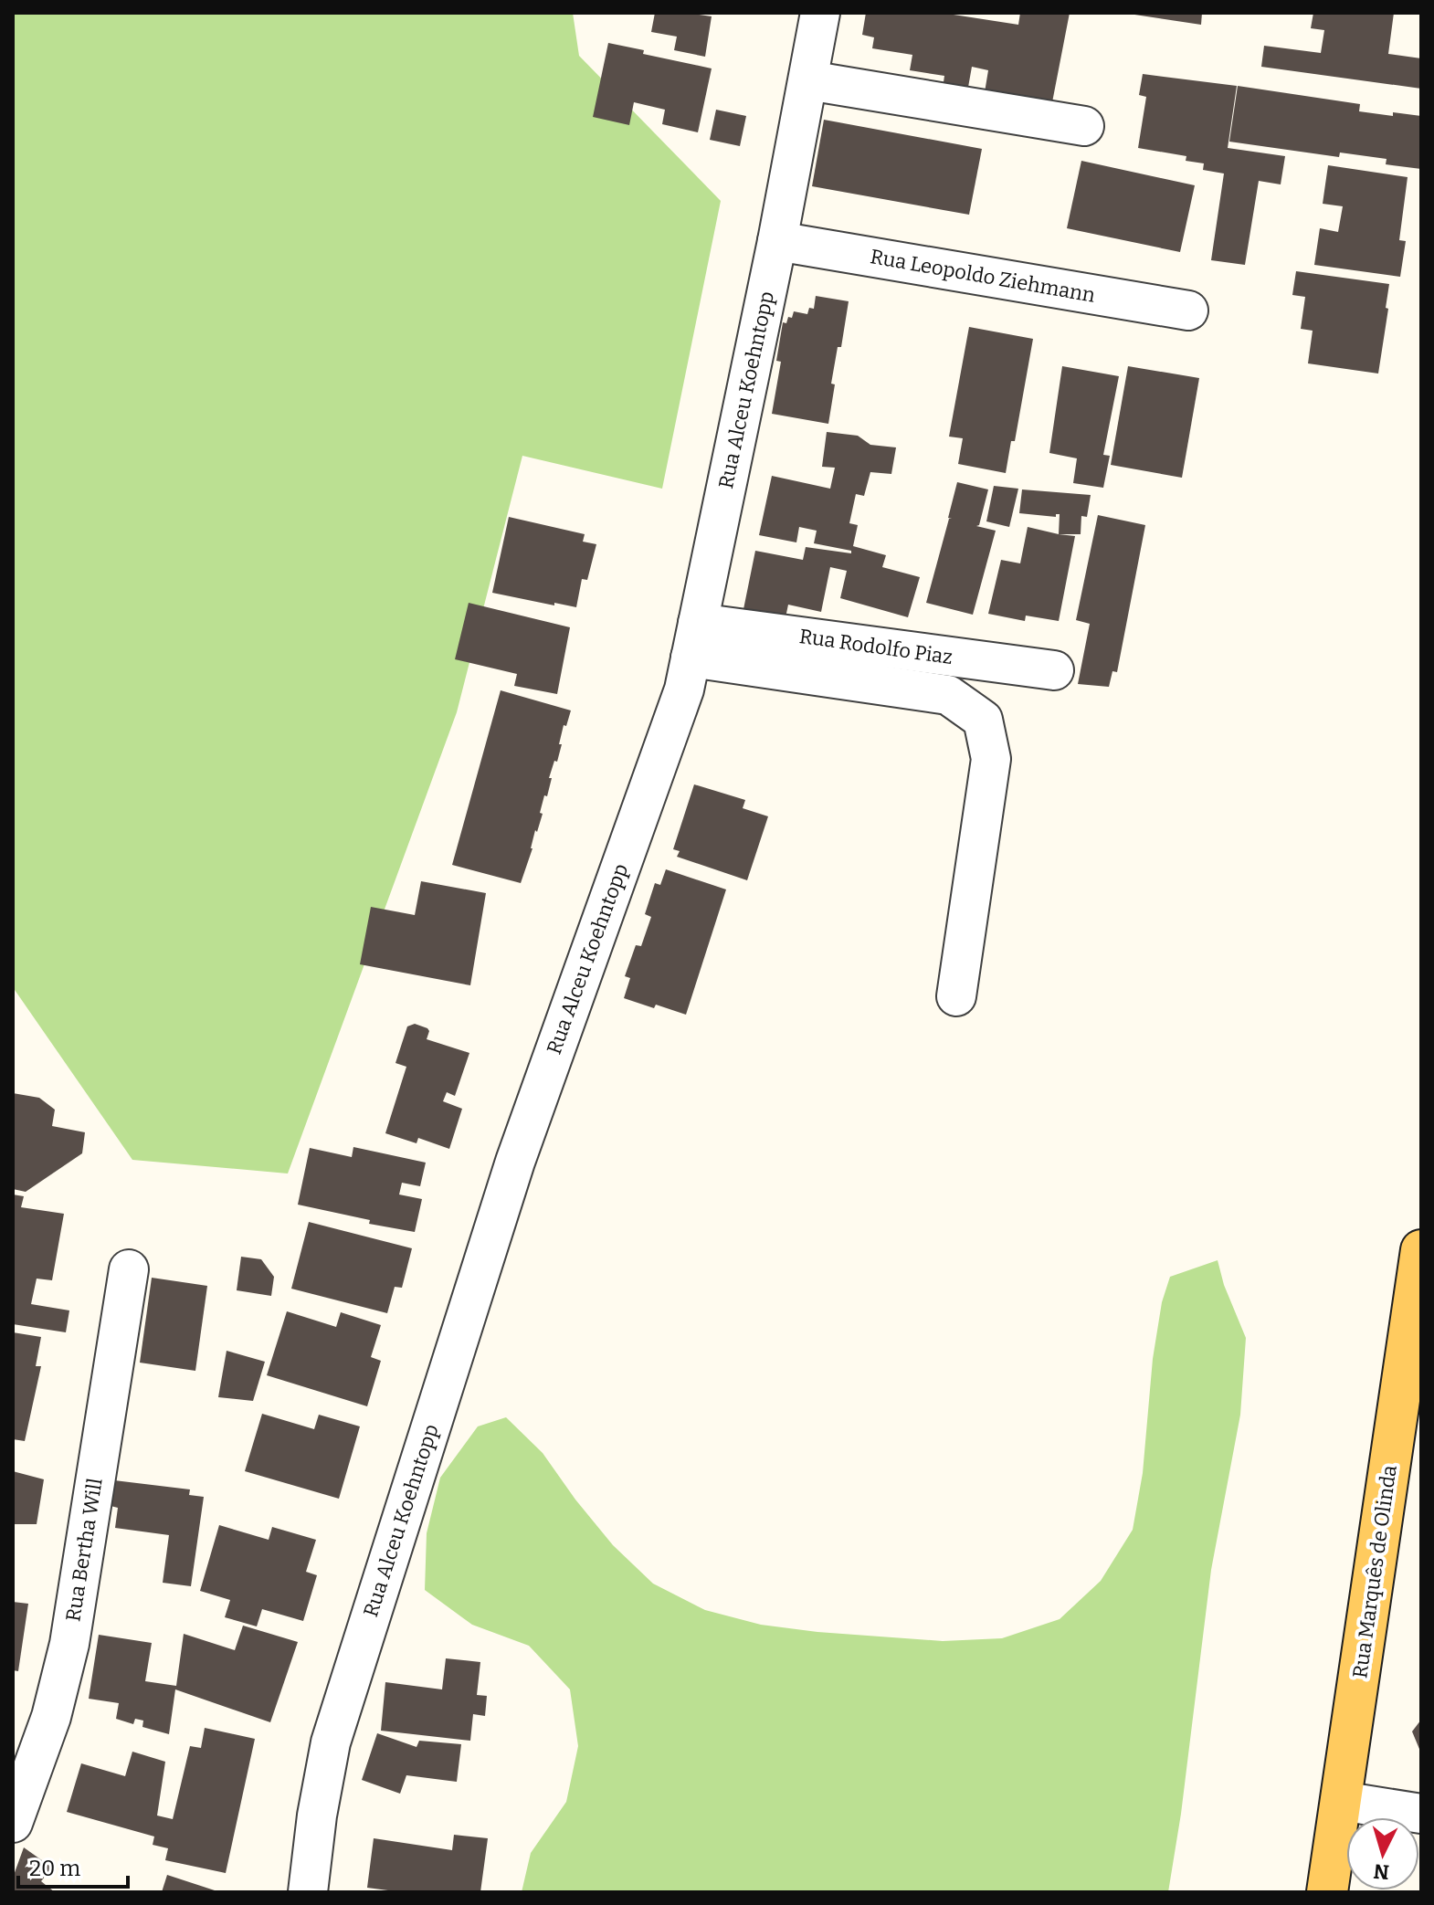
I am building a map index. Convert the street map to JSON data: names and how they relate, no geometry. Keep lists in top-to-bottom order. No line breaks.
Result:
{"streets":{"main road":["Rua Marquês de Olinda"],"street":["Rua Leopoldo Ziehmann","Rua Alceu Koehntopp","Rua Rodolfo Piaz","Rua Bertha Will"]},"crossings":[["Rua Leopoldo Ziehmann","Rua Alceu Koehntopp"],["Rua Alceu Koehntopp","Rua Rodolfo Piaz"]],"scale_bar":"20 m","north":"bottom"}
